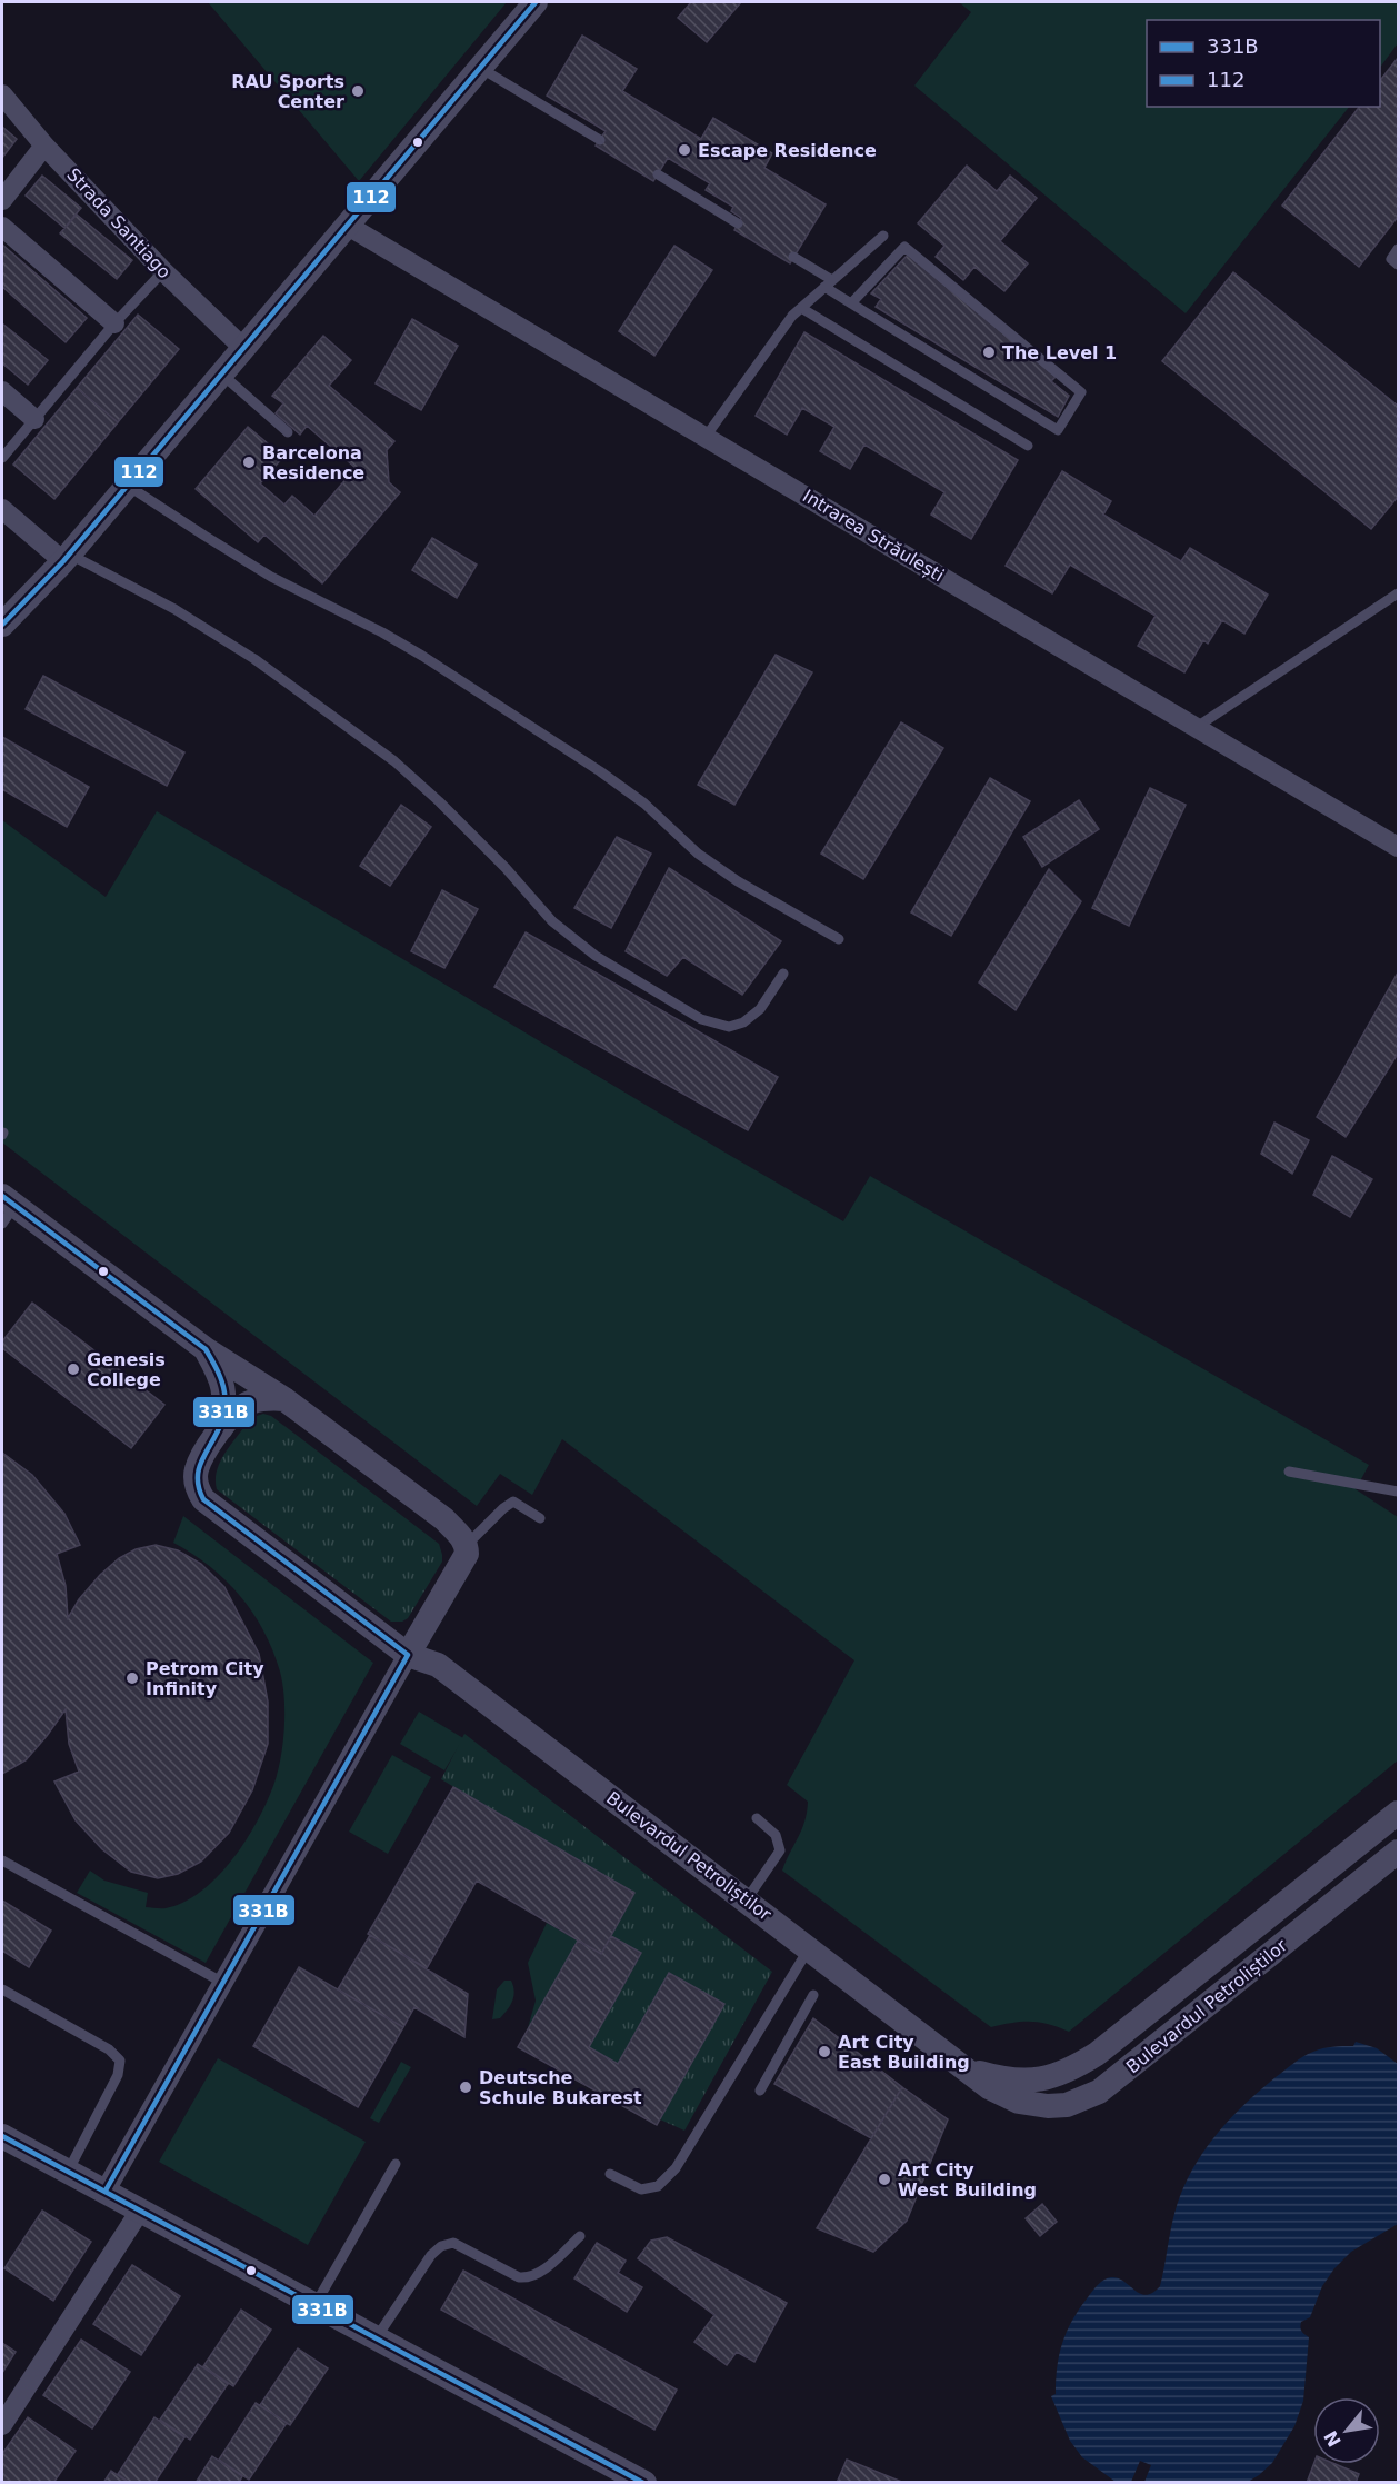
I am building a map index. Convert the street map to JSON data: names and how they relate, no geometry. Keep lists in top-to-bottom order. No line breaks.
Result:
{"streets":{"street":["Strada Santiago","Intrarea Străulești","Bulevardul Petroliștilor"]},"places":["RAU Sports Center","Escape Residence","The Level 1","Barcelona Residence","Genesis College","Petrom City Infinity","Art City East Building","Deutsche Schule Bukarest","Art City West Building"],"lines":["transit line 112","transit line 331B"],"legend":["331B","112"],"north":"bottom left"}
